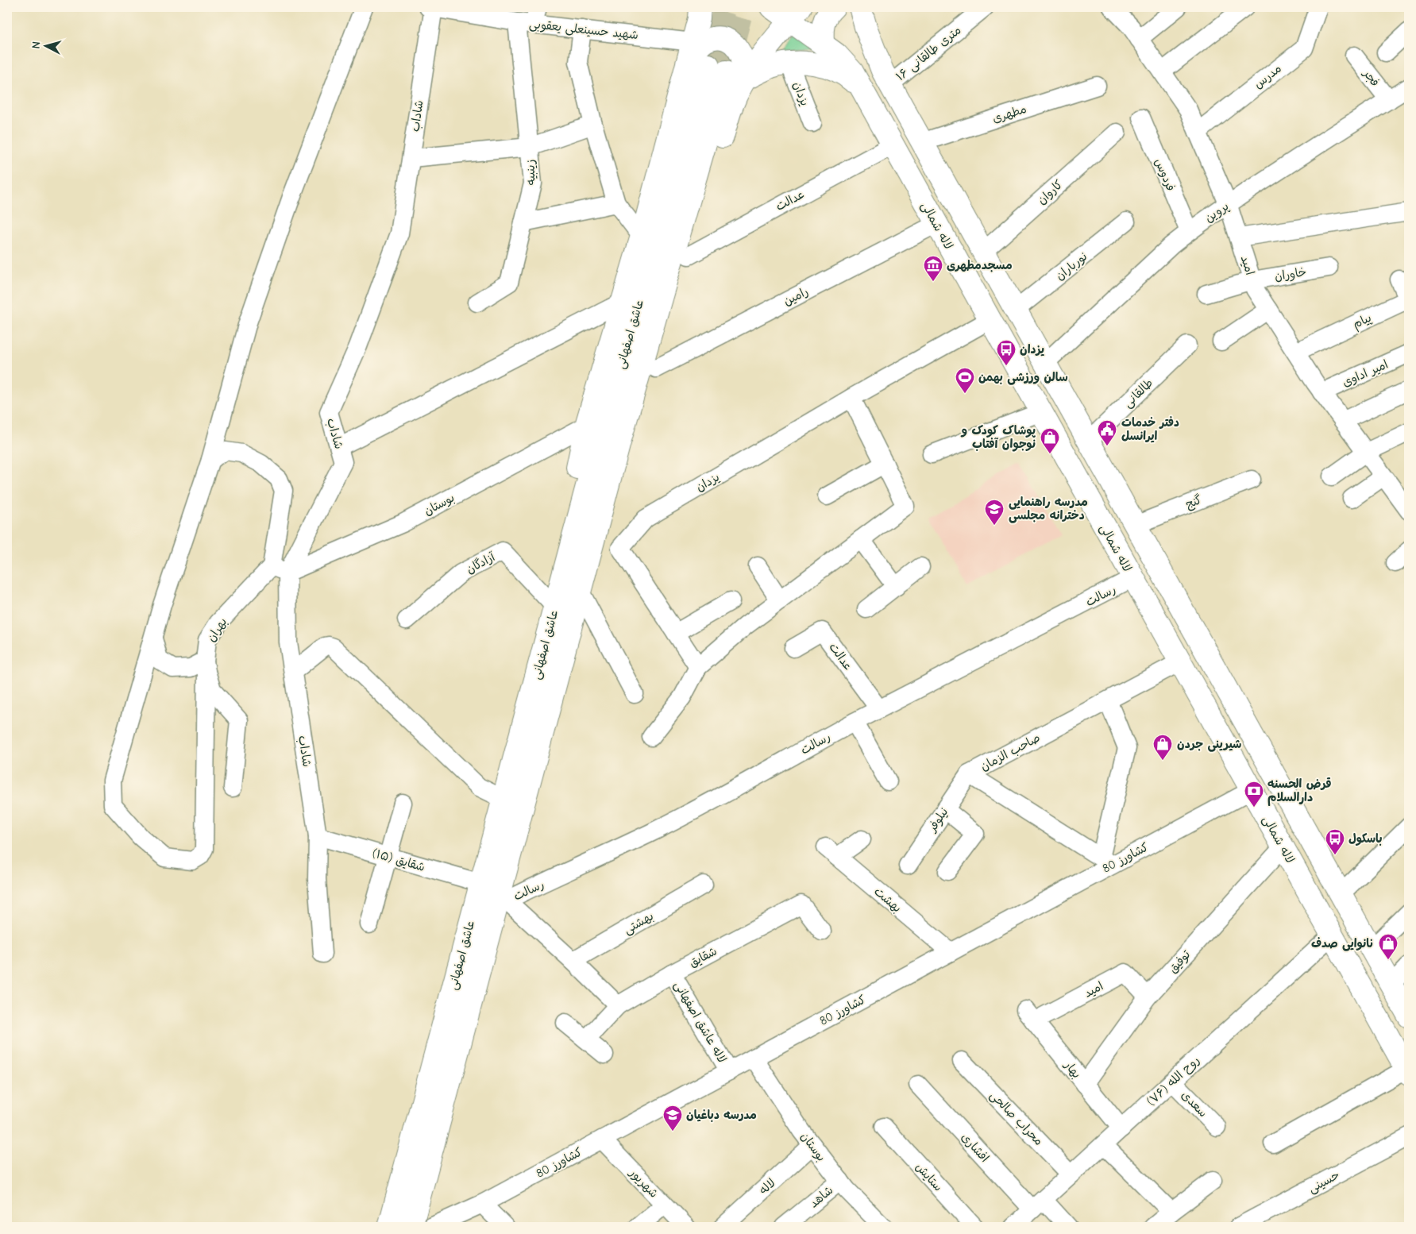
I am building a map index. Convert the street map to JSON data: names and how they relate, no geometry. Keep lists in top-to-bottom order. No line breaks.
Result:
{"streets":{"main road":["لاله شمالی","عاشق اصفهانی"],"street":["شهید حسینعلی یعقوبی","۱۶ متری طالقانی","مدرس","فجر","یزدان","مطهری","شاداب","زینبیه","فردوس","کاروان","عدالت","پروین","امید","نورباران","خاوران","رامین","پیام","امیر اداوی","طالقانی","گنج","بوستان","آزادگان","رسالت","بهران","صاحب الزمان","نیلوفر","کشاورز 80","شقایق (۱۵)","بهشت","بهشتی","شقایق","توفیق","لاله عاشق اصفهانی","بهار","روح الله (۷۶)","سعدی","محراب صالحی","افشاری","ستایش","حسینی","شهریور","لاله","شاهد"]},"crossings":[["شهید حسینعلی یعقوبی","شاداب"],["شهید حسینعلی یعقوبی","زینبیه"],["مدرس","امید"],["فجر","پروین"],["یزدان","لاله شمالی"],["شاداب","بوستان"],["شاداب","بهران"],["شاداب","شقایق (۱۵)"],["فردوس","پروین"],["عدالت","لاله شمالی"],["عدالت","رسالت"],["پروین","امید"],["لاله شمالی","رامین"],["لاله شمالی","رسالت"],["لاله شمالی","صاحب الزمان"],["لاله شمالی","کشاورز 80"],["لاله شمالی","توفیق"],["لاله شمالی","روح الله (۷۶)"],["امید","خاوران"],["امید","پیام"],["امید","امیر اداوی"],["امید","توفیق"],["امید","بهار"],["عاشق اصفهانی","رسالت"],["عاشق اصفهانی","شقایق (۱۵)"],["بوستان","بهران"],["بوستان","کشاورز 80"],["بوستان","لاله"],["بوستان","شاهد"],["صاحب الزمان","نیلوفر"],["صاحب الزمان","کشاورز 80"],["کشاورز 80","بهشت"],["کشاورز 80","لاله عاشق اصفهانی"],["کشاورز 80","شهریور"],["شقایق","لاله عاشق اصفهانی"],["توفیق","بهار"],["بهار","روح الله (۷۶)"],["روح الله (۷۶)","سعدی"],["روح الله (۷۶)","محراب صالحی"],["روح الله (۷۶)","افشاری"]],"places":{"museum":["مسجدمطهری"],"bus stop":["یزدان","باسکول"],"sports":["سالن ورزشی بهمن"],"public building":["دفتر خدمات ایرانسل"],"shop":["پوشاک کودک و نوجوان آفتاب","شیرینی جردن","نانوایی صدف"],"school or university":["مدرسه راهنمایی دخترانه مجلسی","مدرسه دباغیان"],"bank":["قرض الحسنه دارالسلام"]},"north":"left"}
